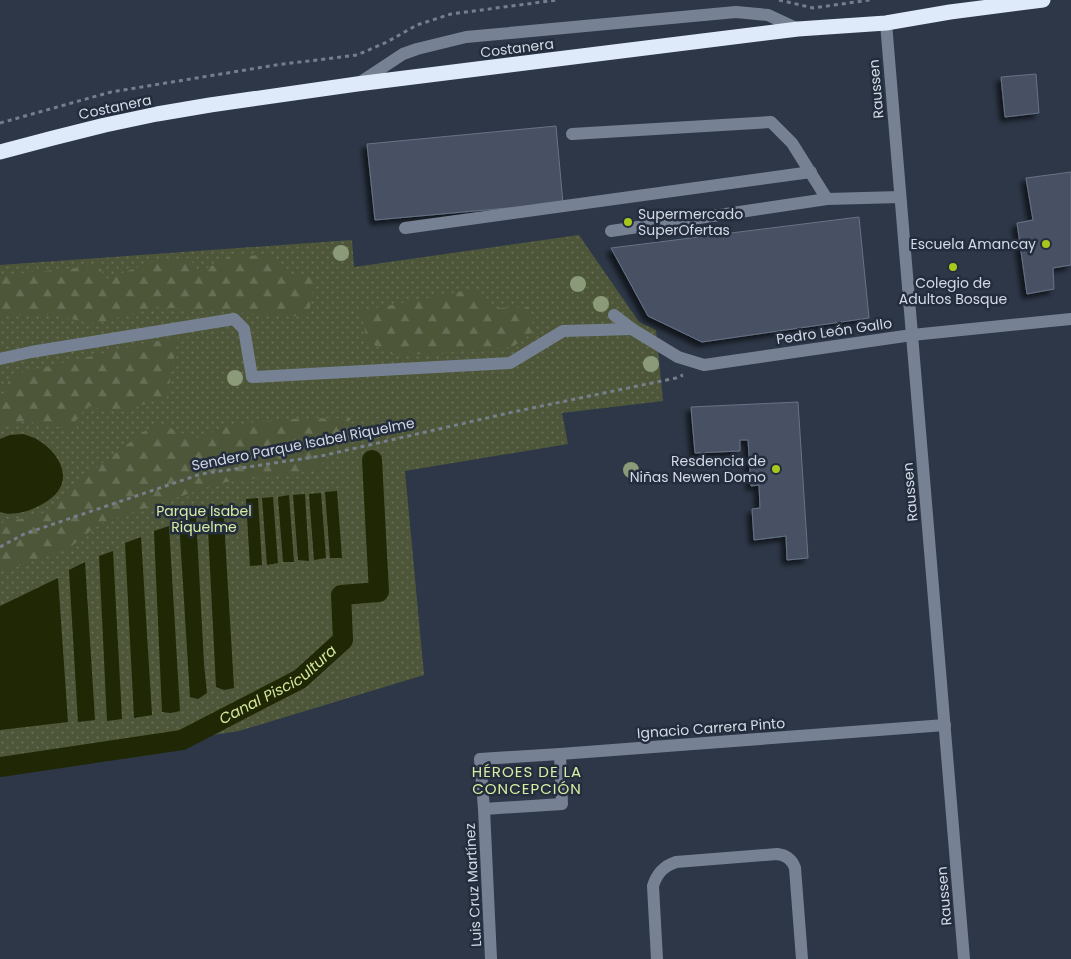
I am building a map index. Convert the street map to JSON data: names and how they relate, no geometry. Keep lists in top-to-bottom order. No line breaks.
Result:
{"streets":{"highway":["Costanera"],"street":["Raussen","Pedro León Gallo","Ignacio Carrera Pinto","Luis Cruz Martínez"],"path":["Sendero Parque Isabel Riquelme"]},"crossings":[["Costanera","Raussen"],["Raussen","Pedro León Gallo"],["Raussen","Ignacio Carrera Pinto"],["Pedro León Gallo","Sendero Parque Isabel Riquelme"],["Ignacio Carrera Pinto","Luis Cruz Martínez"]],"districts":["HÉROES DE LA CONCEPCIÓN"],"water":["Canal Piscicultura"],"parks":["Parque Isabel Riquelme"],"places":["Supermercado SuperOfertas","Escuela Amancay","Colegio de Adultos Bosque","Resdencia de Niñas Newen Domo"]}
